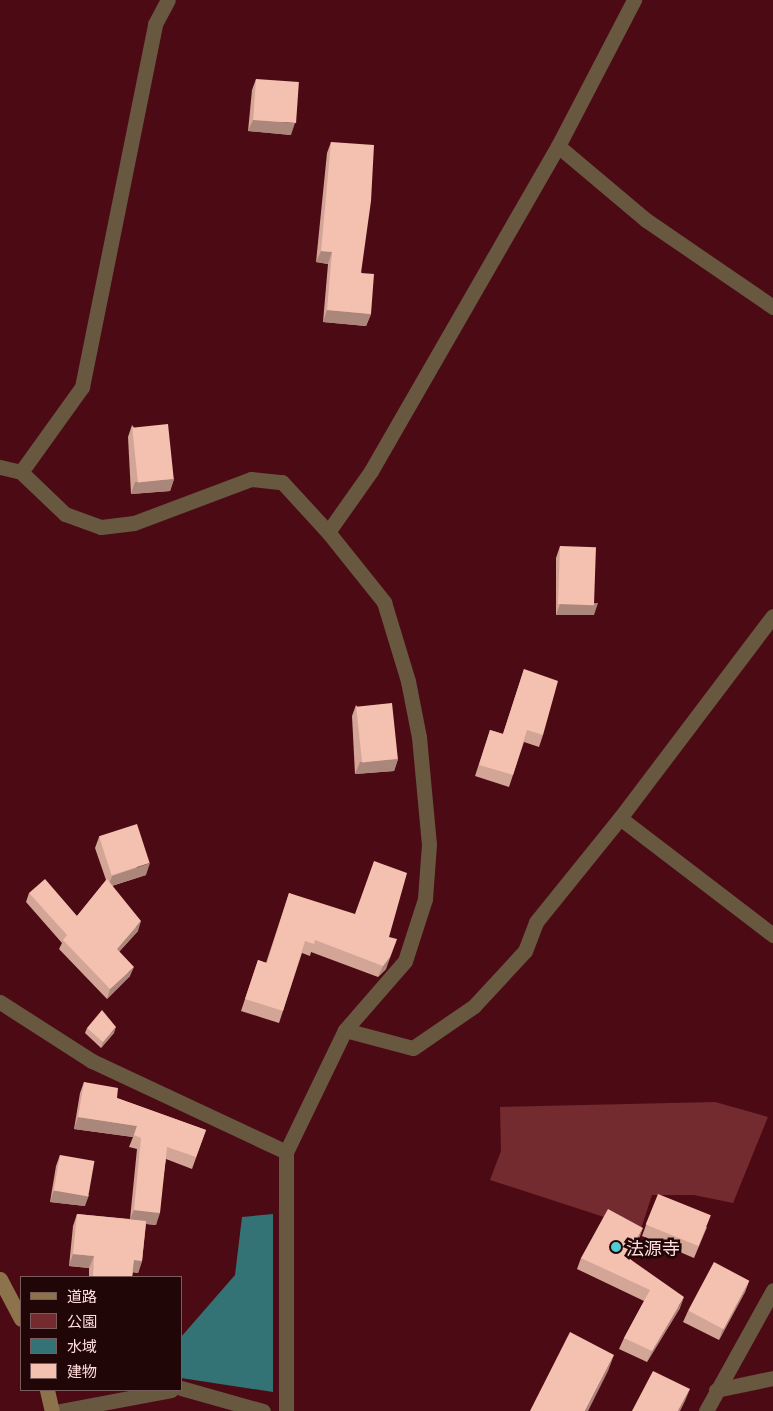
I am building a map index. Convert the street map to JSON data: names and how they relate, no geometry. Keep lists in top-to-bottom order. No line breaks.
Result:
{"places":["法源寺"],"legend":["道路","公園","水域","建物"]}
